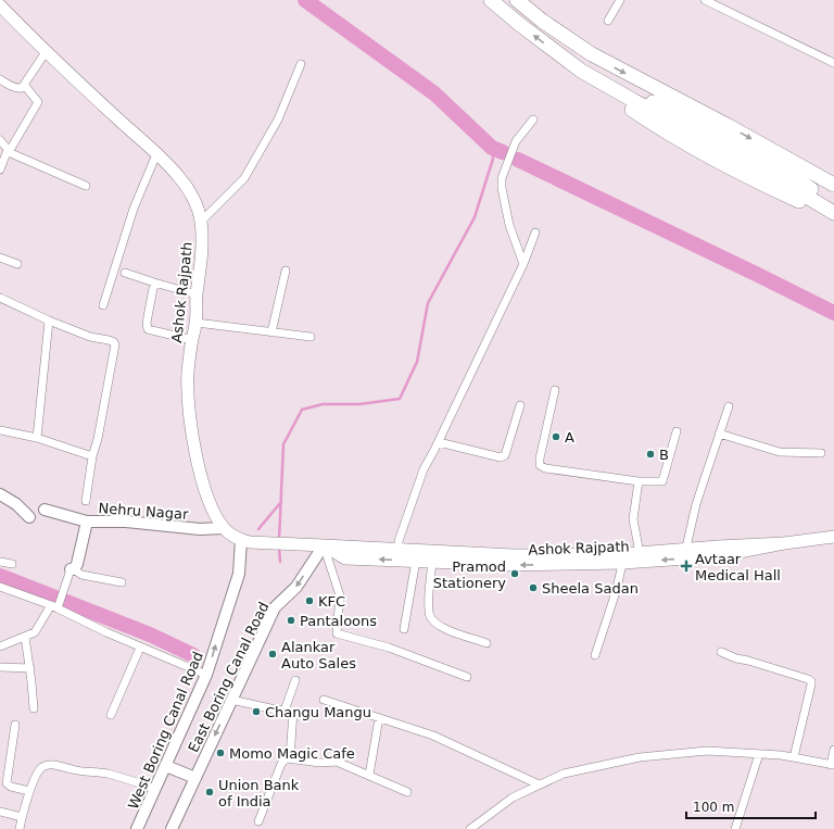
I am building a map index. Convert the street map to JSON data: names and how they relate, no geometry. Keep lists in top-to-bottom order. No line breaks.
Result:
{"streets":{"main road":["Ashok Rajpath","Nehru Nagar","East Boring Canal Road","West Boring Canal Road"]},"crossings":[["Ashok Rajpath","Nehru Nagar"],["Ashok Rajpath","East Boring Canal Road"],["Ashok Rajpath","West Boring Canal Road"]],"one_way":["East Boring Canal Road","West Boring Canal Road"],"places":{"other":["A","B","Pramod Stationery","Sheela Sadan","KFC","Pantaloons","Alankar Auto Sales","Changu Mangu","Momo Magic Cafe","Union Bank of India"],"health":["Avtaar Medical Hall"]},"scale_bar":"100 m"}
